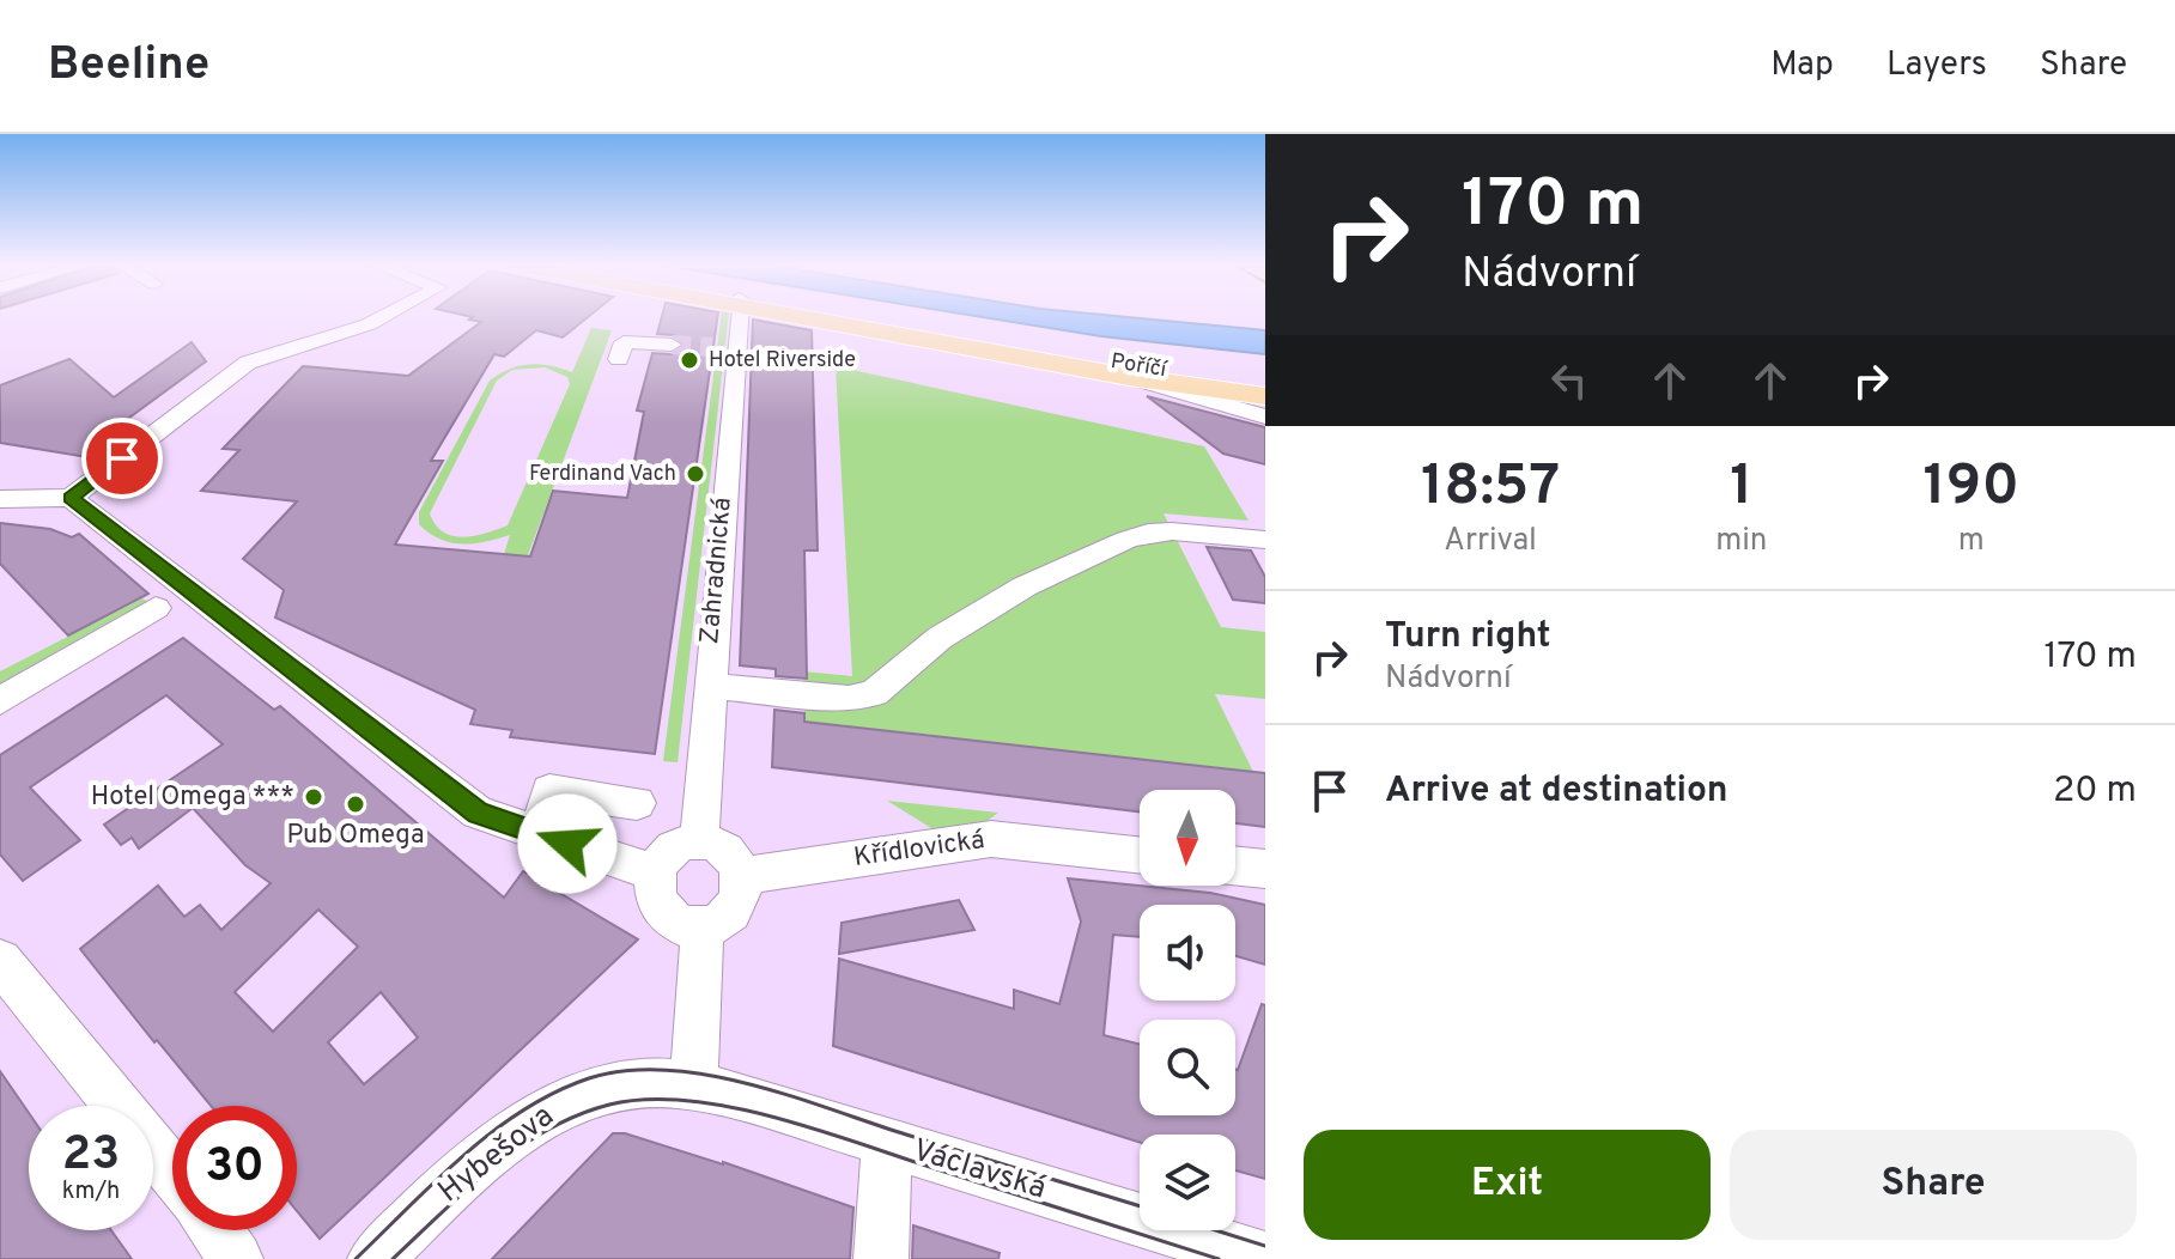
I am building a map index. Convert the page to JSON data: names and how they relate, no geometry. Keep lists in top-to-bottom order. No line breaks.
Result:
{"streets":{"main road":["Poříčí"],"street":["Zahradnická","Křídlovická","Hybešova","Václavská"]},"crossings":[["Zahradnická","Křídlovická"],["Hybešova","Václavská"]],"places":["Hotel Riverside","Ferdinand Vach","Hotel Omega ***","Pub Omega"],"north":"bottom","page":{"header":"Beeline","nav":["Map","Layers","Share"],"turn":["170 m","Nádvorní"],"eta":["18:57","Arrival","1","min","190","m"],"list":[{"name":"Turn right","note":"Nádvorní","value":"170 m"},{"name":"Arrive at destination","value":"20 m"}],"speed":"23 km/h","limit":"30","buttons":["Exit","Share"]}}
